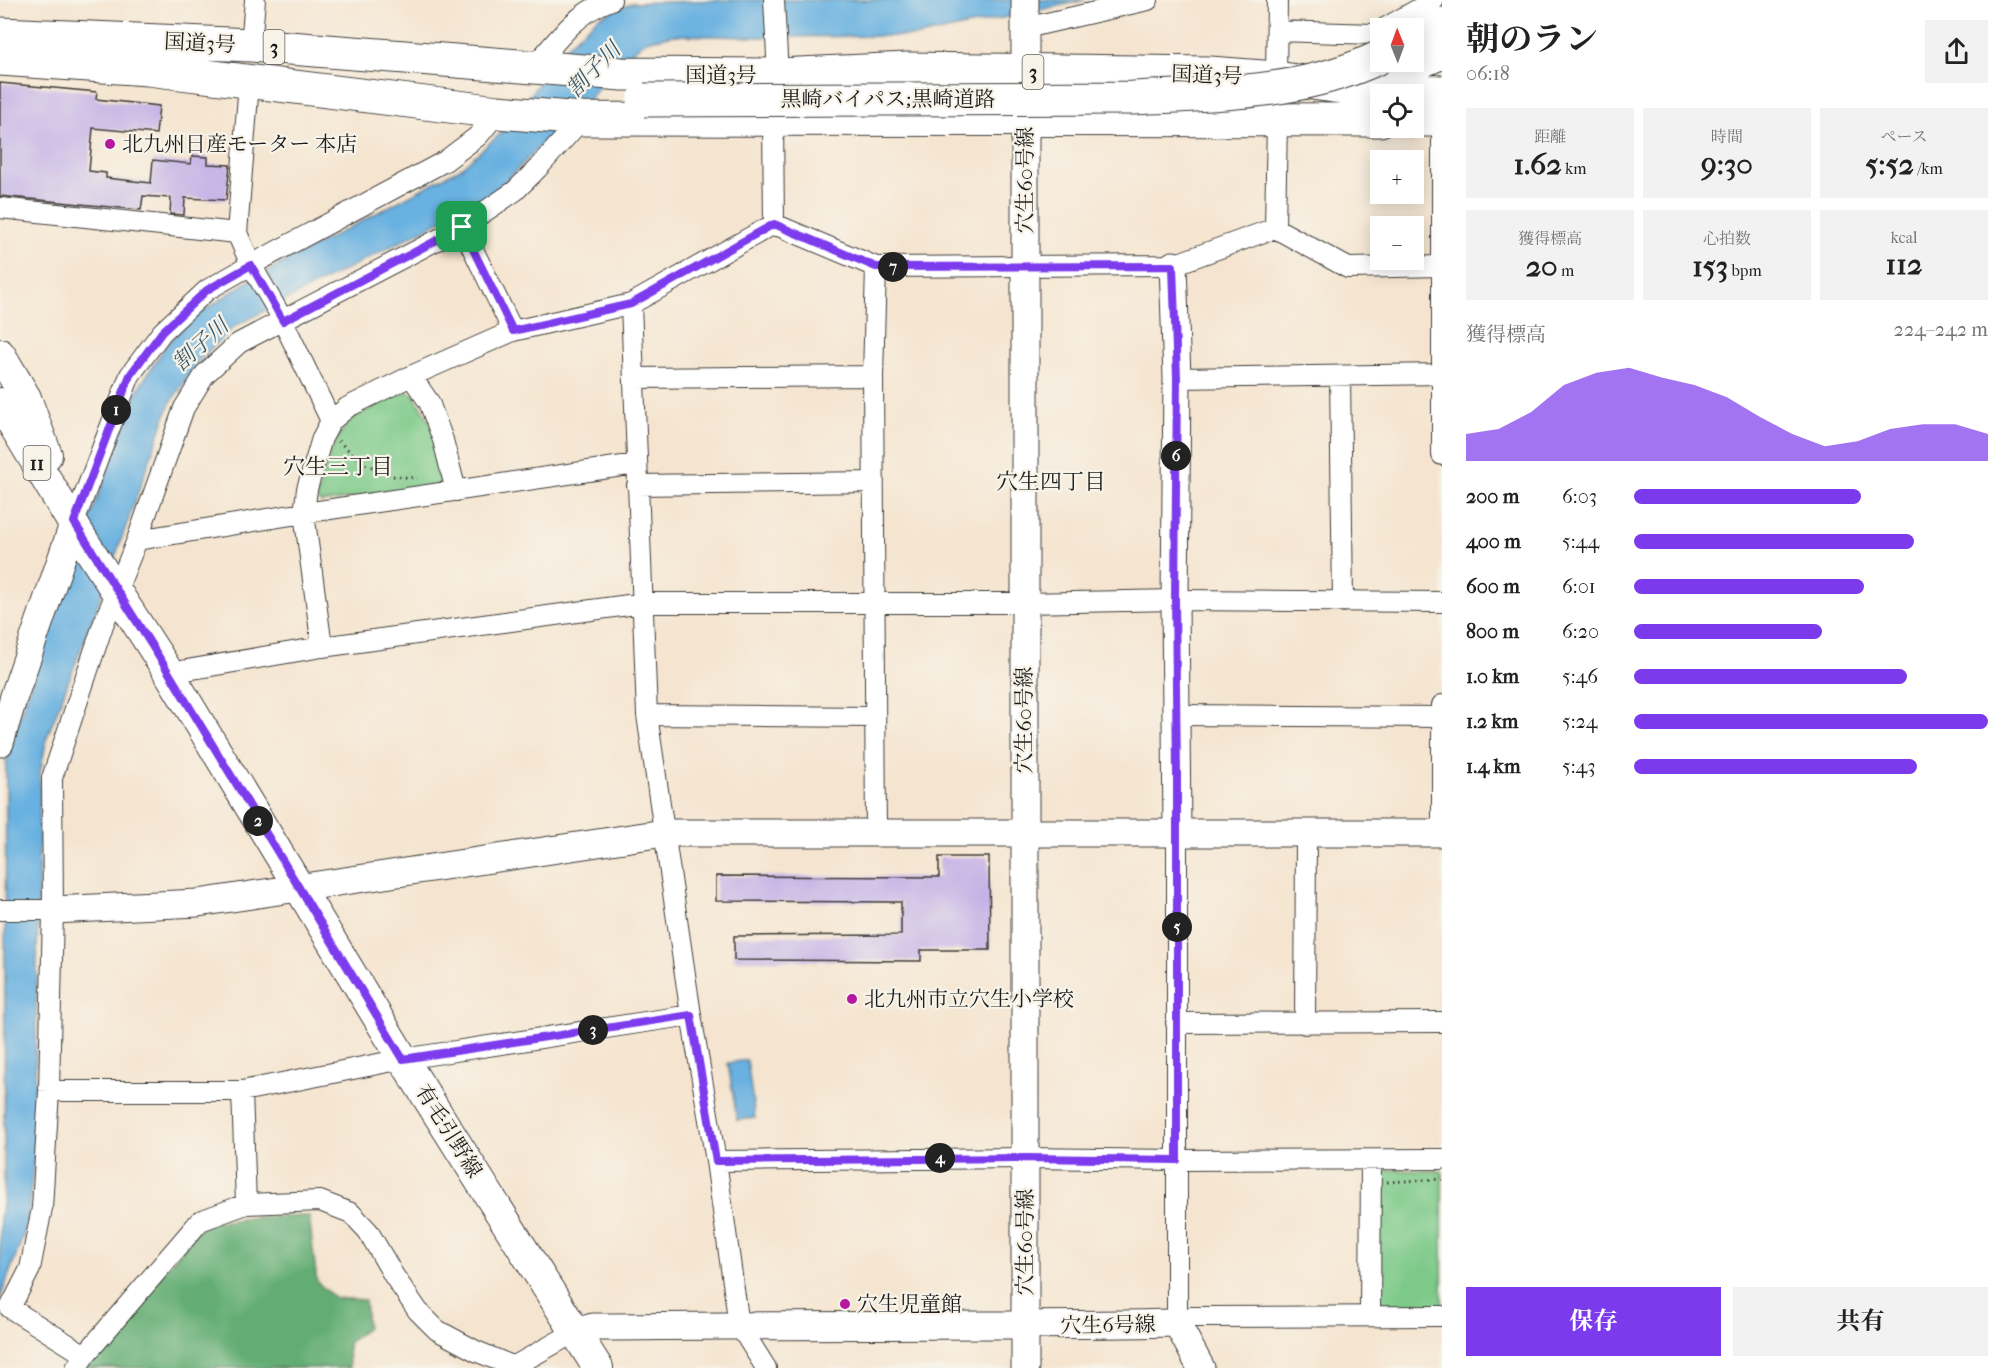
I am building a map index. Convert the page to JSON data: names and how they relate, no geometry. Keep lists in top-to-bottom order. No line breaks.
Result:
{"streets":{"highway":["国道3号","3","黒崎バイパス;黒崎道路"],"main road":["11","有毛引野線"],"street":["穴生60号線","穴生6号線"]},"crossings":[["国道3号","3"],["国道3号","黒崎バイパス;黒崎道路"],["国道3号","穴生60号線"],["3","黒崎バイパス;黒崎道路"],["穴生60号線","穴生6号線"],["有毛引野線","穴生6号線"]],"districts":["穴生三丁目","穴生四丁目"],"water":["割子川"],"places":["北九州日産モーター 本店","北九州市立穴生小学校","穴生児童館"],"north":"top","page":{"heading":["朝のラン","06:18"],"map_buttons":["+","−"],"stats":[["距離","1.62 km"],["時間","9:30"],["ペース","5:52 /km"],["獲得標高","20 m"],["心拍数","153 bpm"],["kcal","112"]],"pins":["7","1","6","2","5","3","4"],"chart":["獲得標高","224–242 m"],"list":[{"name":"200 m","note":"6:03"},{"name":"400 m","note":"5:44"},{"name":"600 m","note":"6:01"},{"name":"800 m","note":"6:20"},{"name":"1.0 km","note":"5:46"},{"name":"1.2 km","note":"5:24"},{"name":"1.4 km","note":"5:43"}],"buttons":["保存","共有"]}}
